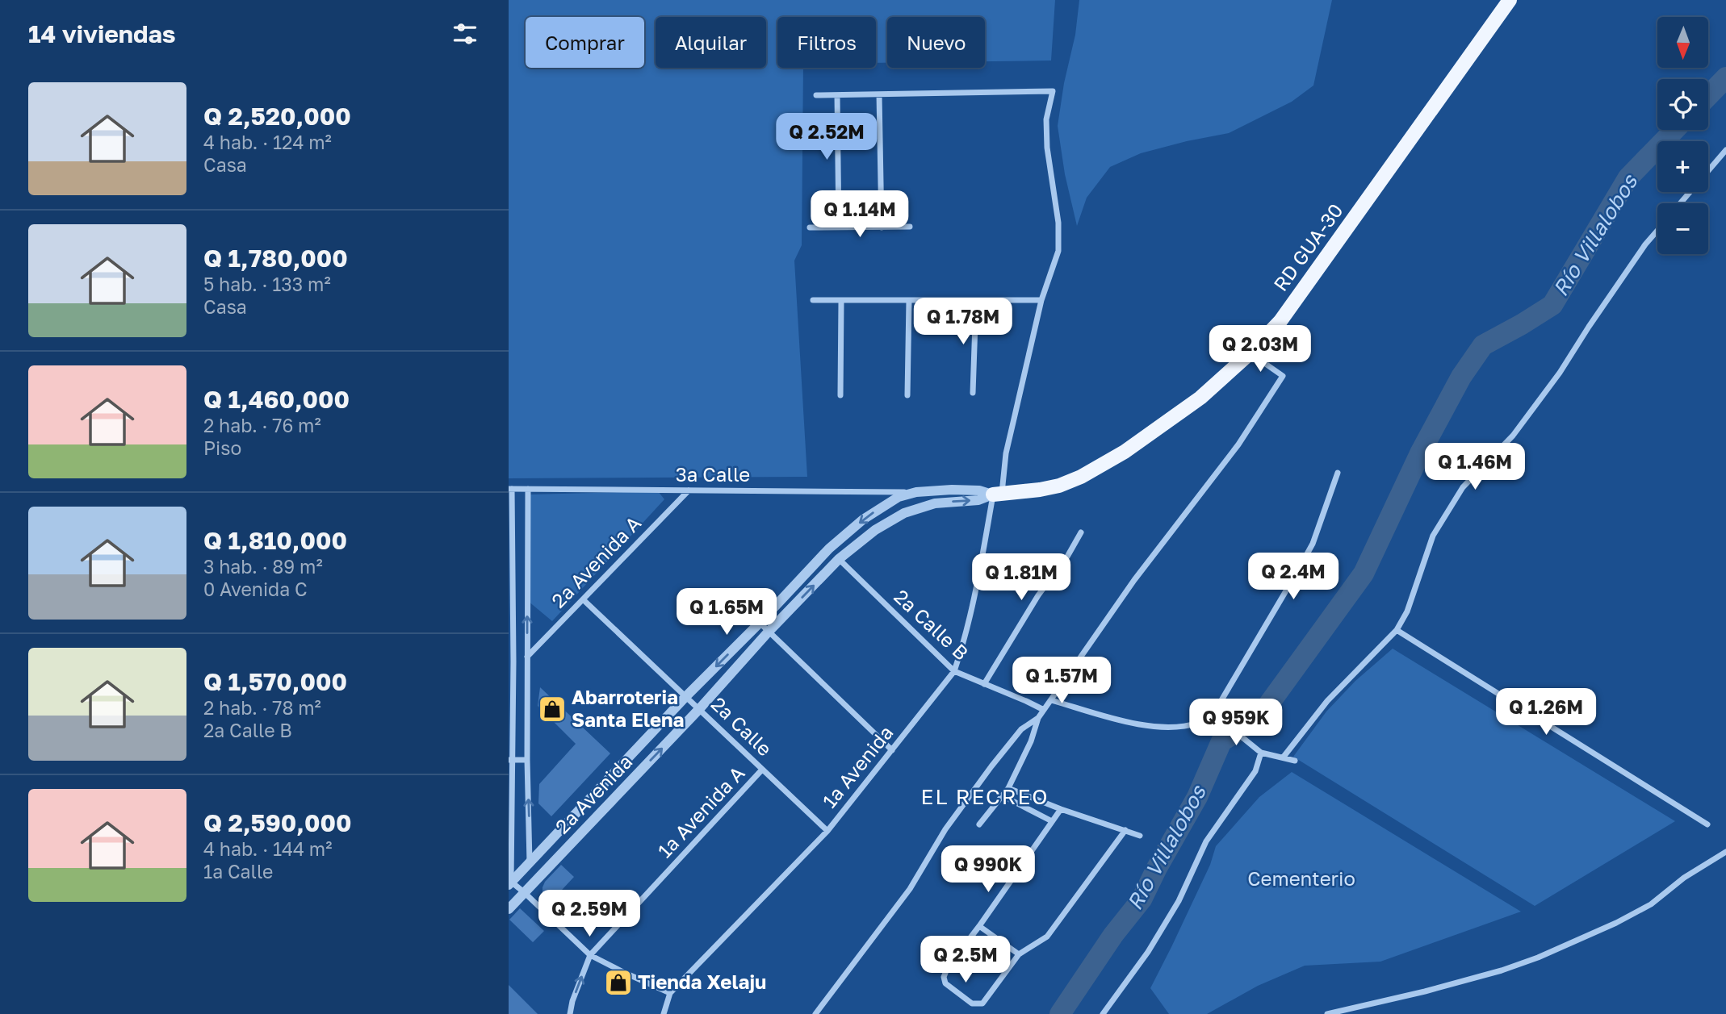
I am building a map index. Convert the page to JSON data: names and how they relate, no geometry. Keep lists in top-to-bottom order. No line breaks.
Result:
{"streets":{"main road":["RD GUA-30"],"street":["3a Calle","2a Avenida A","2a Calle B","2a Calle","1a Avenida","2a Avenida","1a Avenida A"]},"crossings":[["RD GUA-30","1a Avenida"],["RD GUA-30","2a Avenida"],["3a Calle","2a Avenida A"],["3a Calle","2a Avenida"],["2a Avenida A","2a Calle"],["2a Avenida A","2a Avenida"],["2a Calle B","1a Avenida"],["2a Calle B","2a Avenida"],["2a Calle","1a Avenida"],["2a Calle","2a Avenida"],["2a Calle","1a Avenida A"],["1a Avenida","2a Avenida"]],"districts":["EL RECREO"],"water":["Río Villalobos"],"parks":["Cementerio"],"places":{"shop":["Abarroteria Santa Elena","Tienda Xelaju"]},"north":"bottom","page":{"heading":"14 viviendas","map_buttons":["+","−"],"chip":["Comprar","Alquilar","Filtros","Nuevo"],"list":[{"name":"Q 2,520,000","note":"4 hab. · 124 m² · Casa"},{"name":"Q 1,780,000","note":"5 hab. · 133 m² · Casa"},{"name":"Q 1,460,000","note":"2 hab. · 76 m² · Piso"},{"name":"Q 1,810,000","note":"3 hab. · 89 m² · 0 Avenida C"},{"name":"Q 1,570,000","note":"2 hab. · 78 m² · 2a Calle B"},{"name":"Q 2,590,000","note":"4 hab. · 144 m² · 1a Calle"}],"price":["Q 2.52M","Q 1.14M","Q 1.78M","Q 2.03M","Q 1.46M","Q 2.4M","Q 1.81M","Q 1.65M","Q 1.57M","Q 1.26M","Q 959K","Q 990K","Q 2.59M","Q 2.5M"]}}
